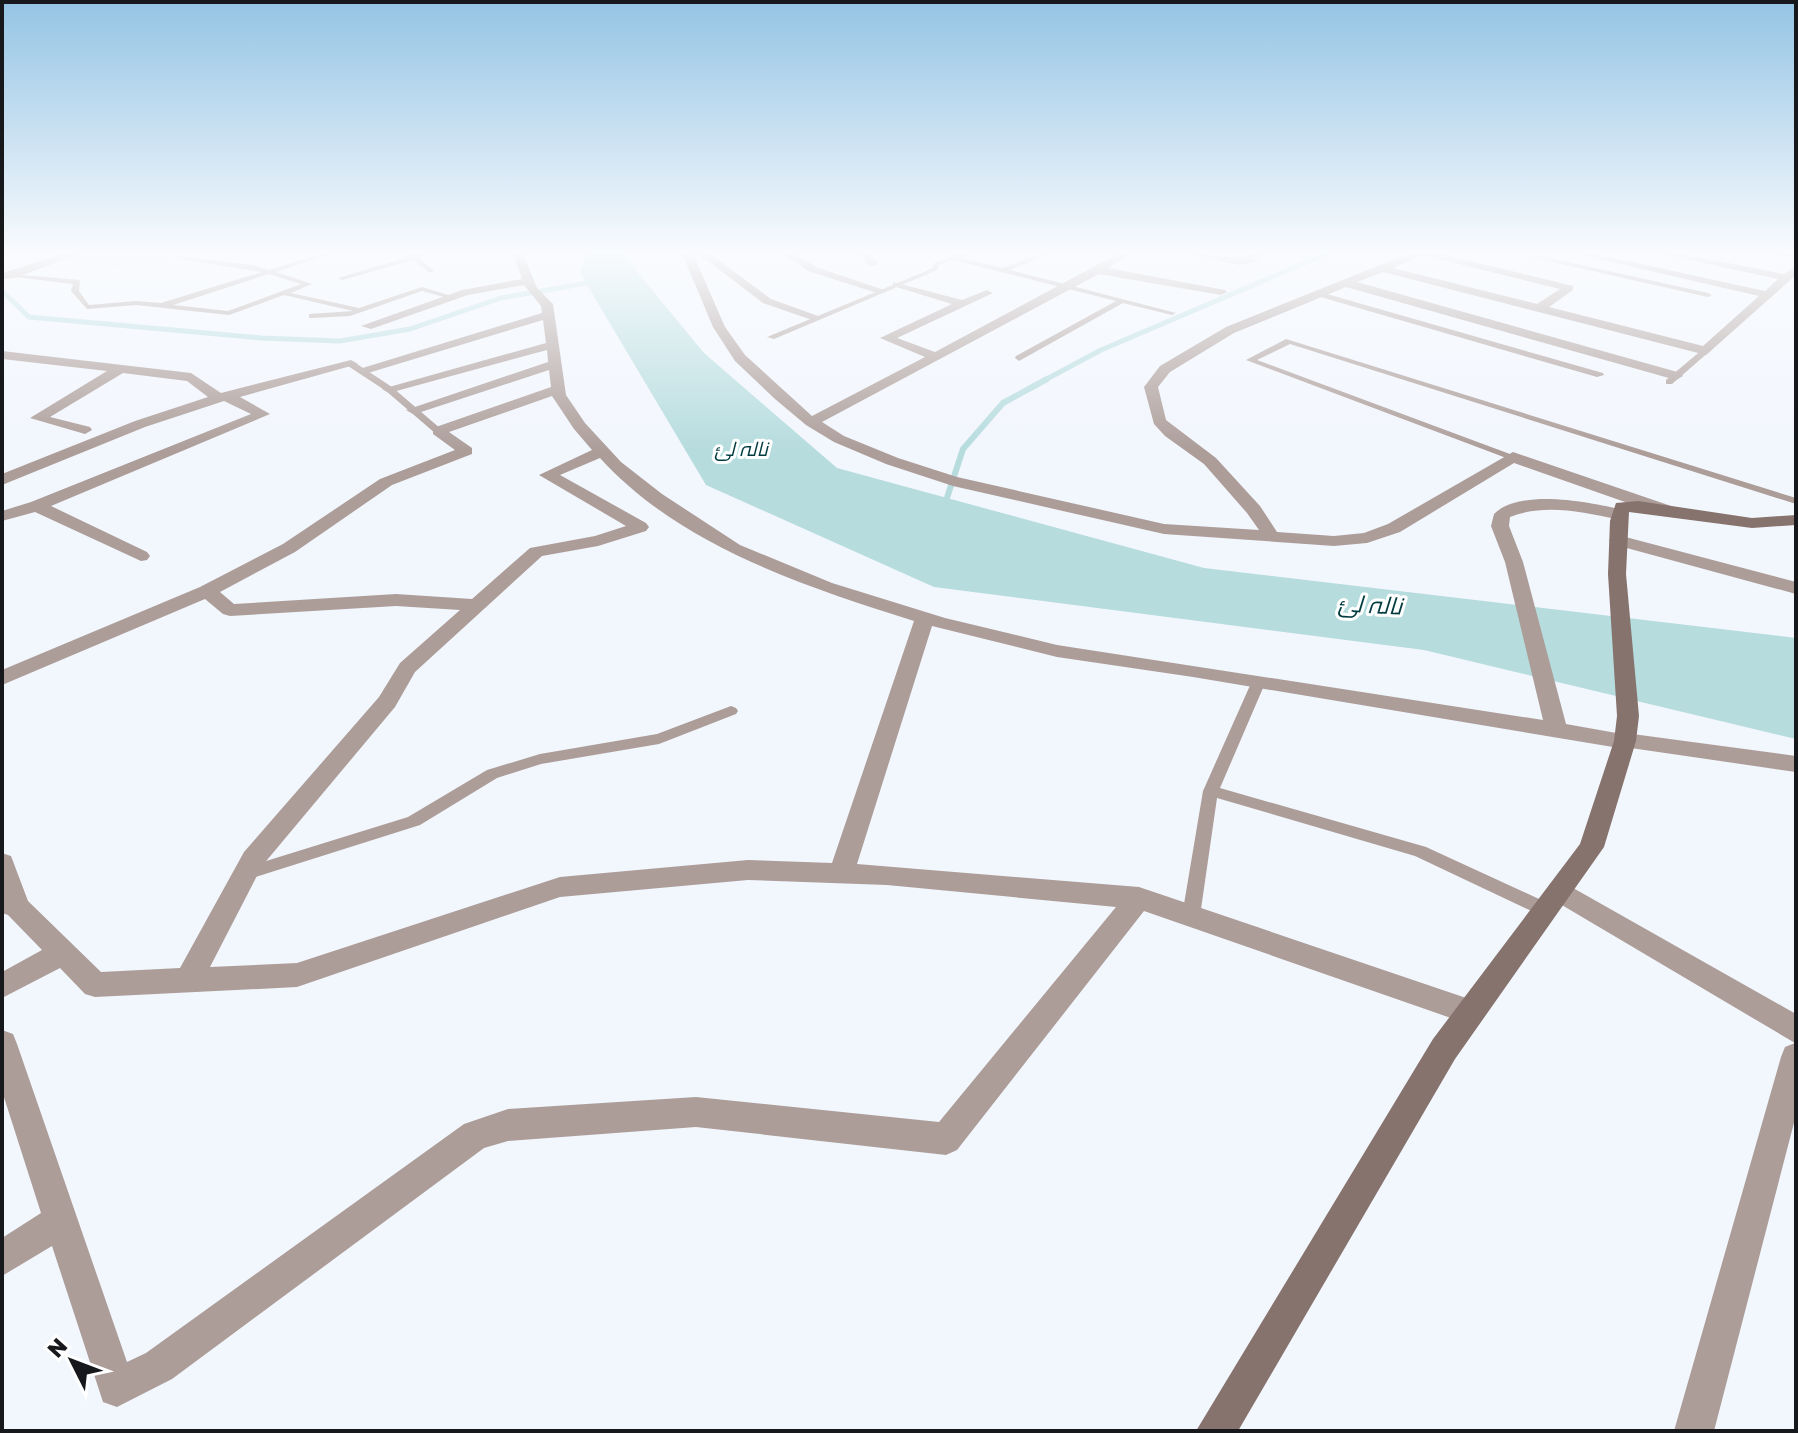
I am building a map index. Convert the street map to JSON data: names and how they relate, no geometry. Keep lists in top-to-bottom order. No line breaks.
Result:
{"water":["نالہ لئ"],"north":"top left"}
